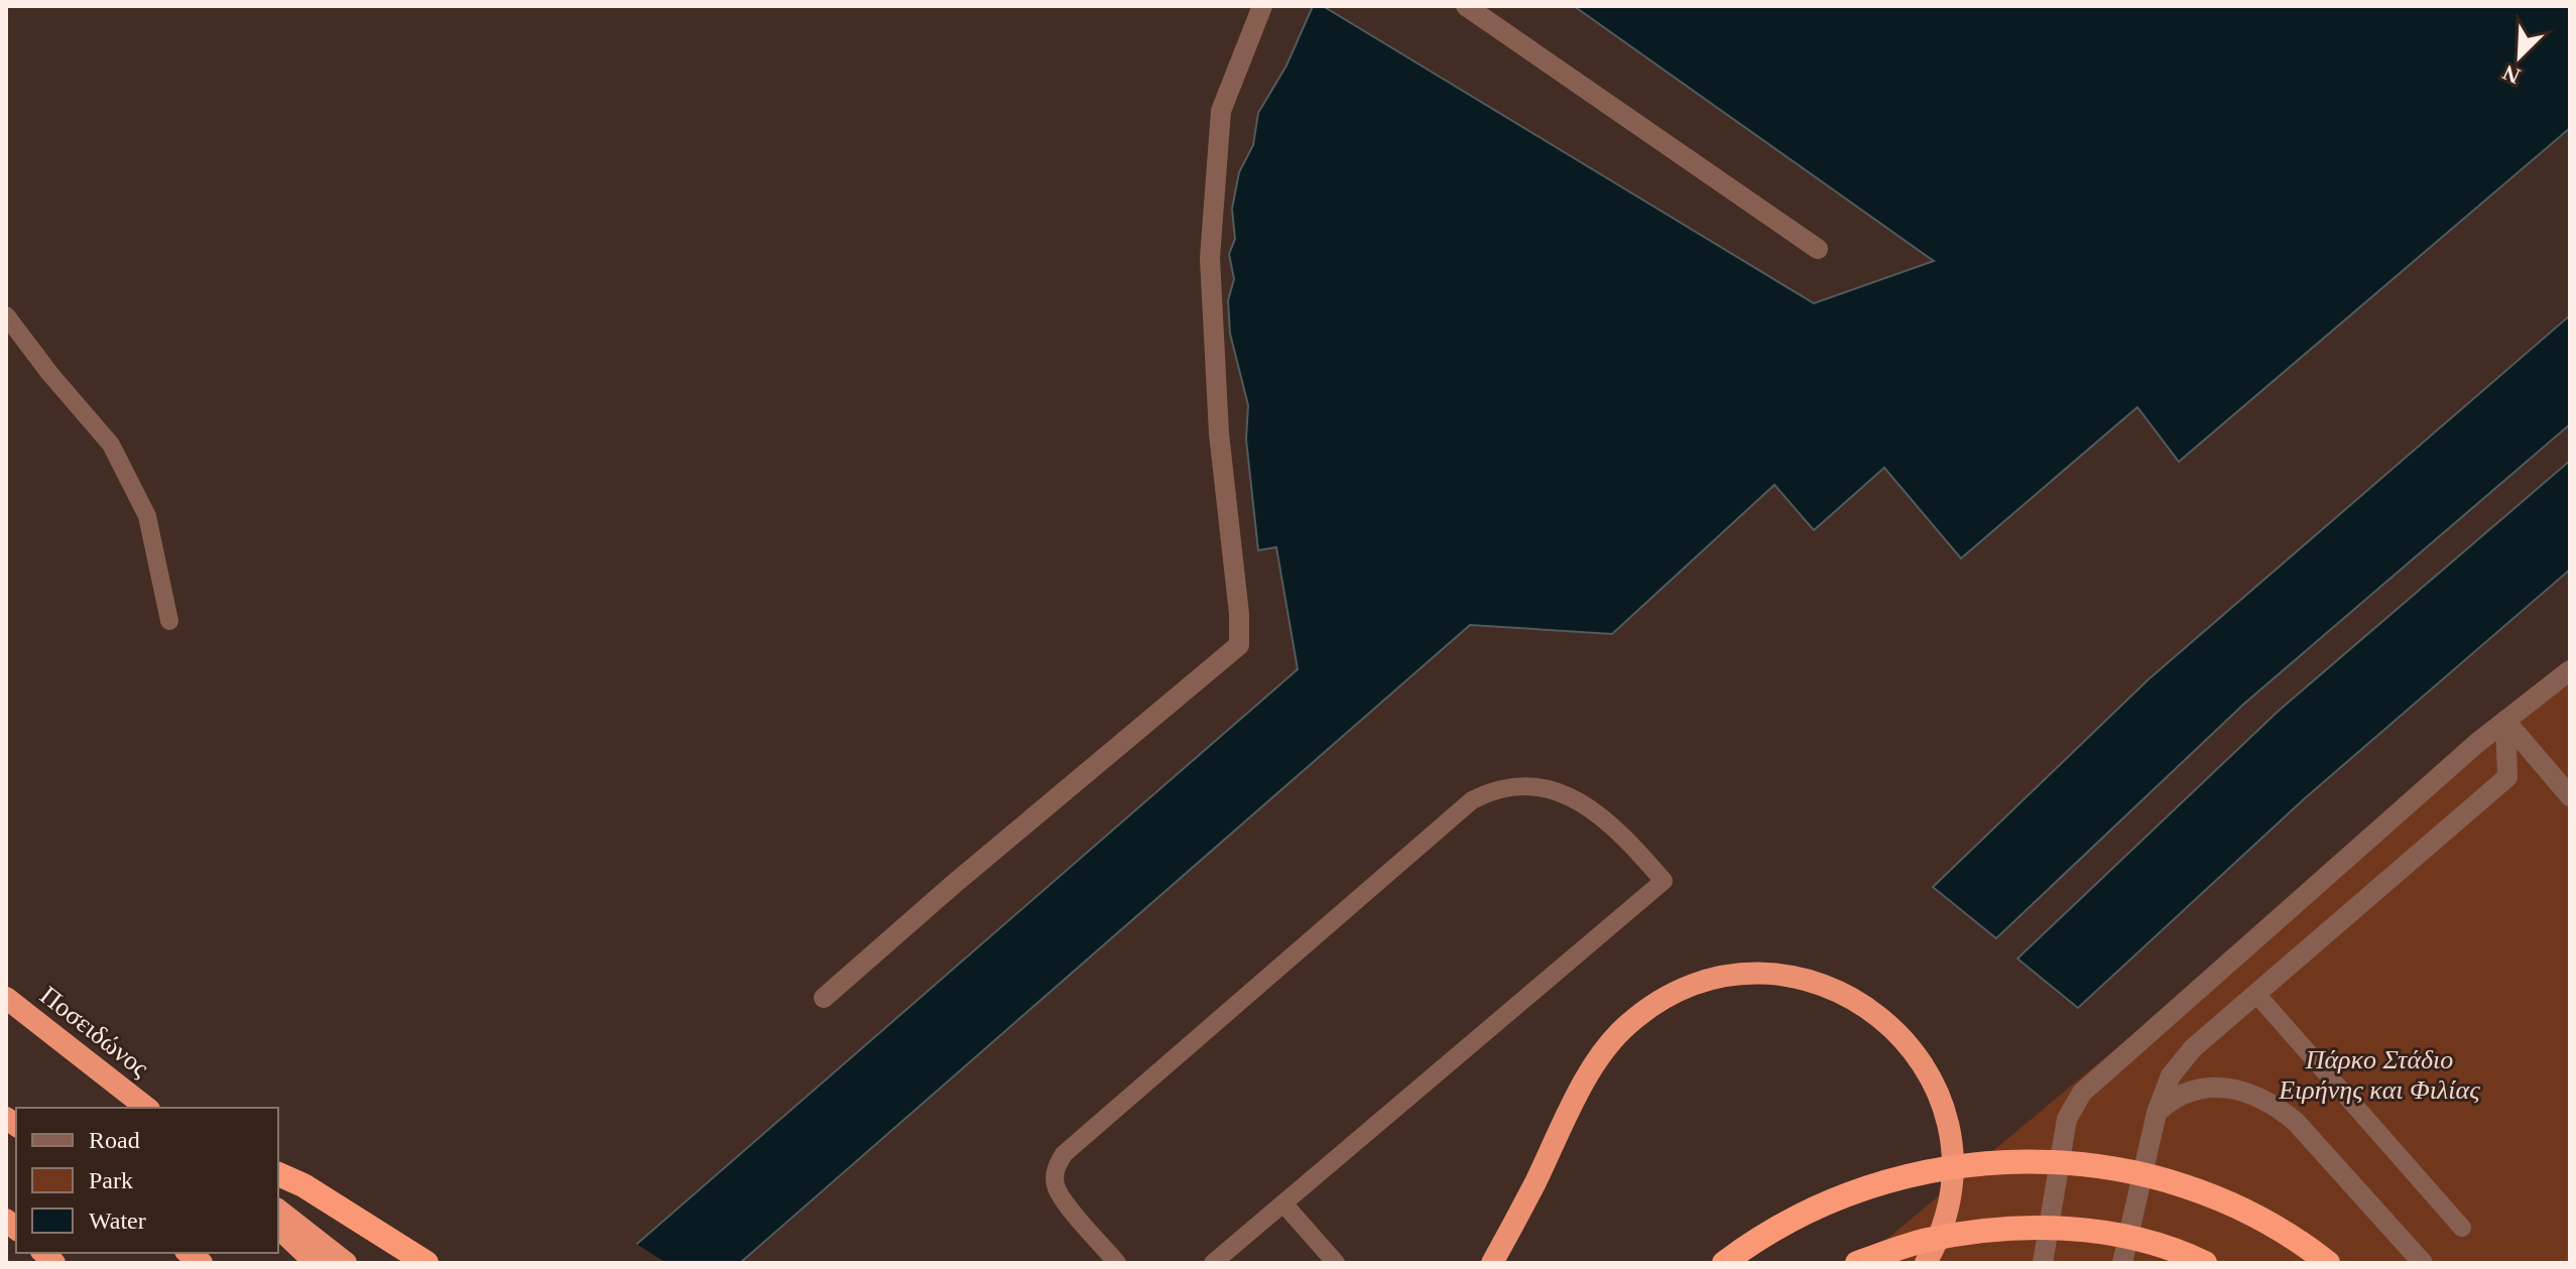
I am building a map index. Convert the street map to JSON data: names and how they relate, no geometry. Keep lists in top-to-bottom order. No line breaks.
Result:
{"streets":{"highway":["Ποσειδώνος"]},"parks":["Πάρκο Στάδιο Ειρήνης και Φιλίας"],"legend":["Road","Park","Water"],"north":"bottom left"}
